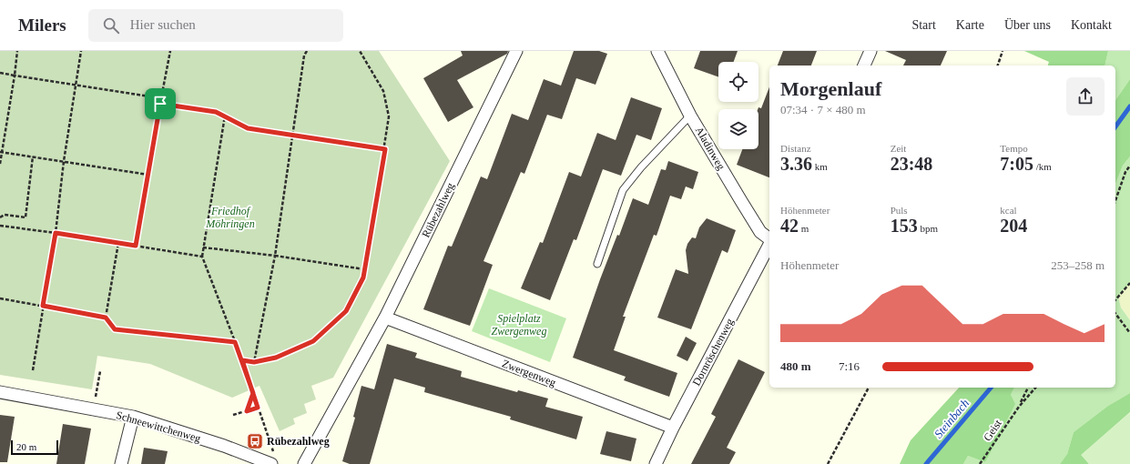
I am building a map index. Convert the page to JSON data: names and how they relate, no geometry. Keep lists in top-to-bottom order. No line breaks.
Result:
{"streets":{"street":["Aladinweg","Rübezahlweg","Dornröschenweg","Zwergenweg","Schneewittchenweg"],"path":["Geist"]},"crossings":[["Rübezahlweg","Zwergenweg"],["Dornröschenweg","Zwergenweg"]],"water":["Steinbach"],"parks":["Friedhof Möhringen","Spielplatz Zwergenweg"],"places":{"bus stop":["Rübezahlweg"]},"scale_bar":"20 m","page":{"header":"Milers","search":"Hier suchen","nav":["Start","Karte","Über uns","Kontakt"],"heading":["Morgenlauf","07:34 · 7 × 480 m"],"stats":[["Distanz","3.36 km"],["Zeit","23:48"],["Tempo","7:05 /km"],["Höhenmeter","42 m"],["Puls","153 bpm"],["kcal","204"]],"chart":["Höhenmeter","253–258 m"],"list":[{"name":"480 m","note":"7:16"}],"scale":"20 m"}}
